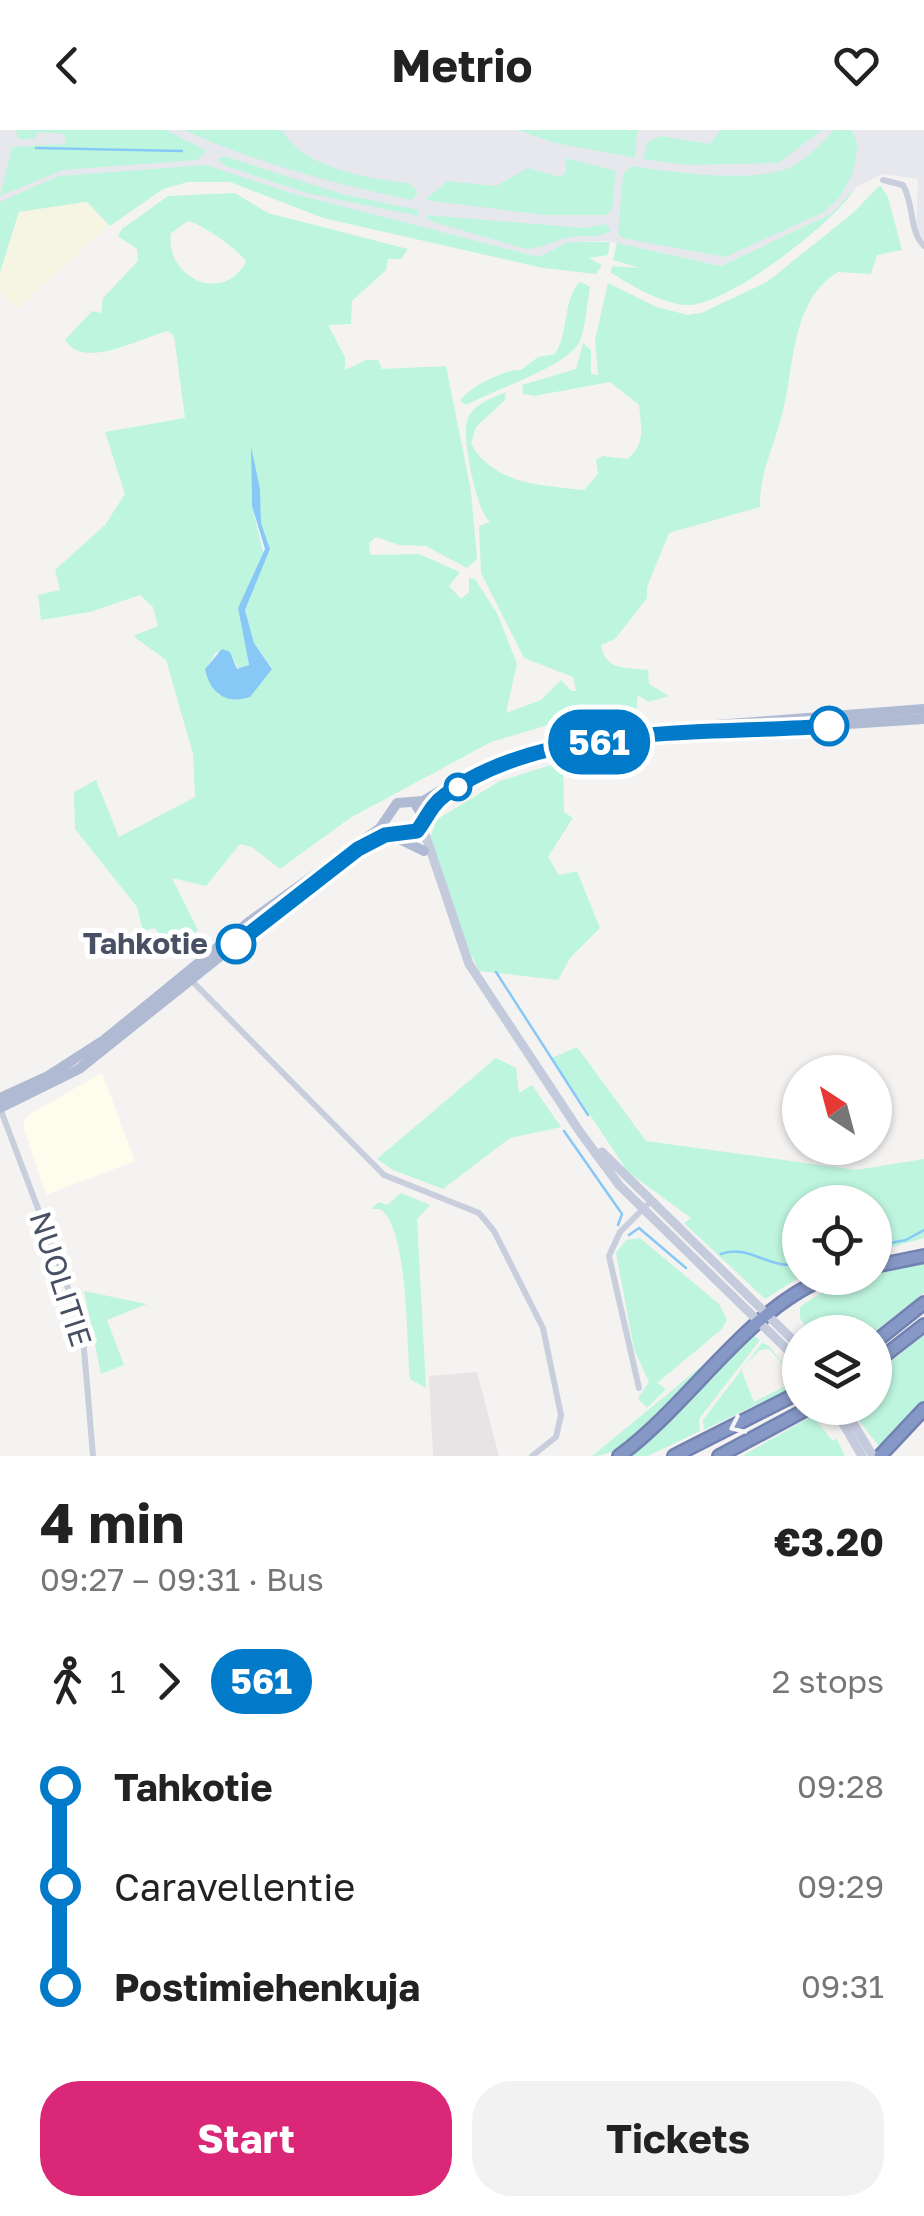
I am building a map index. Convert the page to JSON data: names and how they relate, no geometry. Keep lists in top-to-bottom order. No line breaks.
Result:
{"streets":{"street":["NUOLITIE"]},"places":["Tahkotie"],"lines":["bus line 561"],"north":"top left","page":{"header":"Metrio","on_map":"561","heading":["4 min","09:27 – 09:31 · Bus","€3.20"],"legs":["1","561","2 stops"],"list":[{"name":"Tahkotie","value":"09:28"},{"name":"Caravellentie","value":"09:29"},{"name":"Postimiehenkuja","value":"09:31"}],"buttons":["Start","Tickets"]}}
